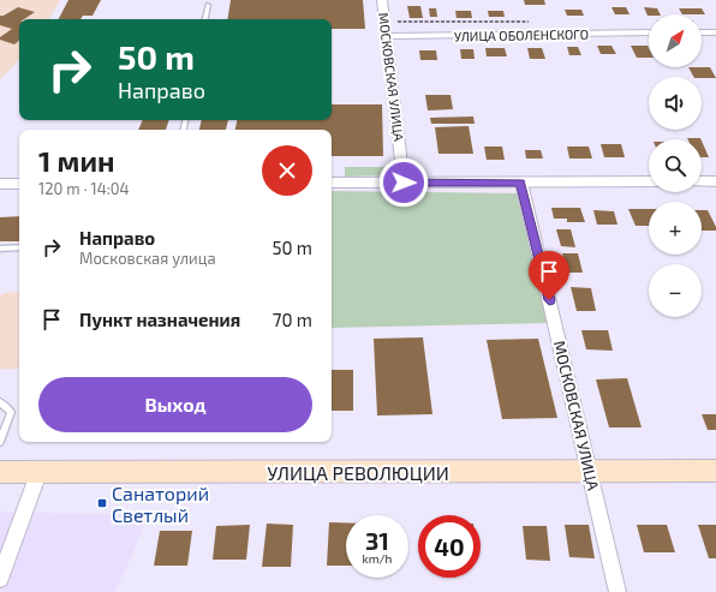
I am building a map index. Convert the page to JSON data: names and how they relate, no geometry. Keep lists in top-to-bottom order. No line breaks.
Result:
{"streets":{"main road":["УЛИЦА РЕВОЛЮЦИИ"],"street":["УЛИЦА ОБОЛЕНСКОГО","МОСКОВСКАЯ УЛИЦА"]},"crossings":[["УЛИЦА ОБОЛЕНСКОГО","МОСКОВСКАЯ УЛИЦА"],["МОСКОВСКАЯ УЛИЦА","УЛИЦА РЕВОЛЮЦИИ"]],"places":{"transit":["Санаторий Светлый"]},"north":"top right","page":{"map_buttons":["+","−"],"turn":["50 m","Направо"],"heading":["1 мин","120 m · 14:04"],"list":[{"name":"Направо","note":"Московская улица","value":"50 m"},{"name":"Пункт назначения","value":"70 m"}],"buttons":"Выход","speed":"31 km/h","limit":"40"}}
